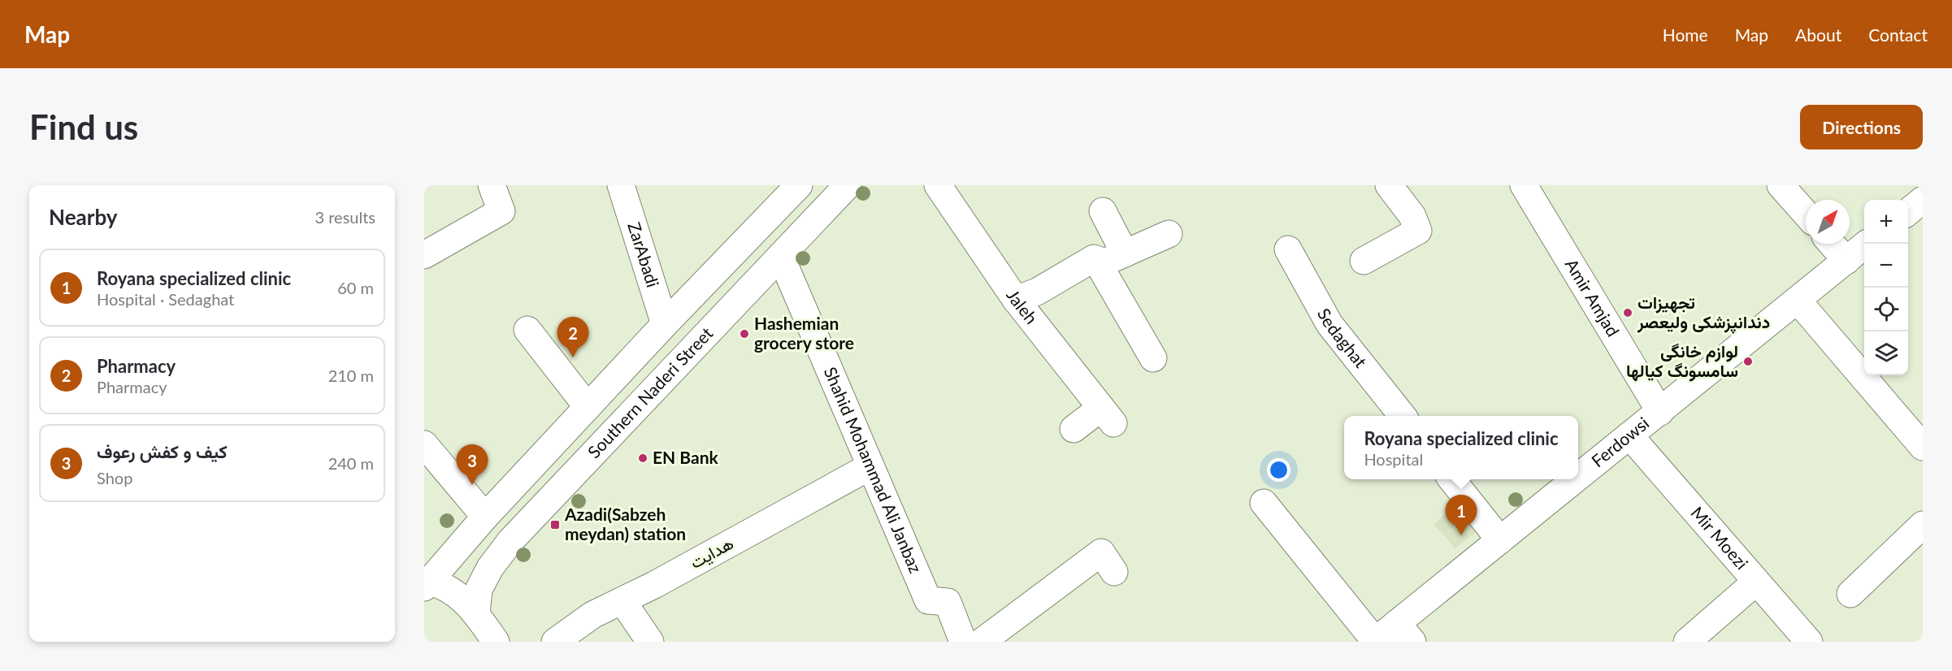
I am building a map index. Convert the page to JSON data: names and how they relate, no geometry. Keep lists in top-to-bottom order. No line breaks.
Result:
{"streets":{"street":["ZarAbadi","Amir Amjad","Jaleh","Sedaghat","Southern Naderi Street","Ferdowsi","Shahid Mohammad Ali Janbaz","Mir Moezi","هدایت"]},"crossings":[["ZarAbadi","Southern Naderi Street"],["Amir Amjad","Ferdowsi"],["Southern Naderi Street","Shahid Mohammad Ali Janbaz"],["Ferdowsi","Mir Moezi"],["Shahid Mohammad Ali Janbaz","هدایت"]],"places":{"other":["تجهیزات دندانپزشکی ولیعصر","Hashemian grocery store","لوازم خانگی سامسونگ کیالها","EN Bank"],"transit":["Azadi(Sabzeh meydan) station"]},"north":"top right","page":{"header":"Map","nav":["Home","Map","About","Contact"],"buttons":"Directions","title":"Find us","heading":["Nearby","3 results"],"map_buttons":["+","−"],"list":[{"mark":"1","name":"Royana specialized clinic","note":"Hospital · Sedaghat","value":"60 m"},{"mark":"2","name":"Pharmacy","note":"Pharmacy","value":"210 m"},{"mark":"3","name":"کیف و کفش رعوف","note":"Shop","value":"240 m"}],"pins":["2","3","1"],"popup":["Royana specialized clinic","Hospital"]}}
